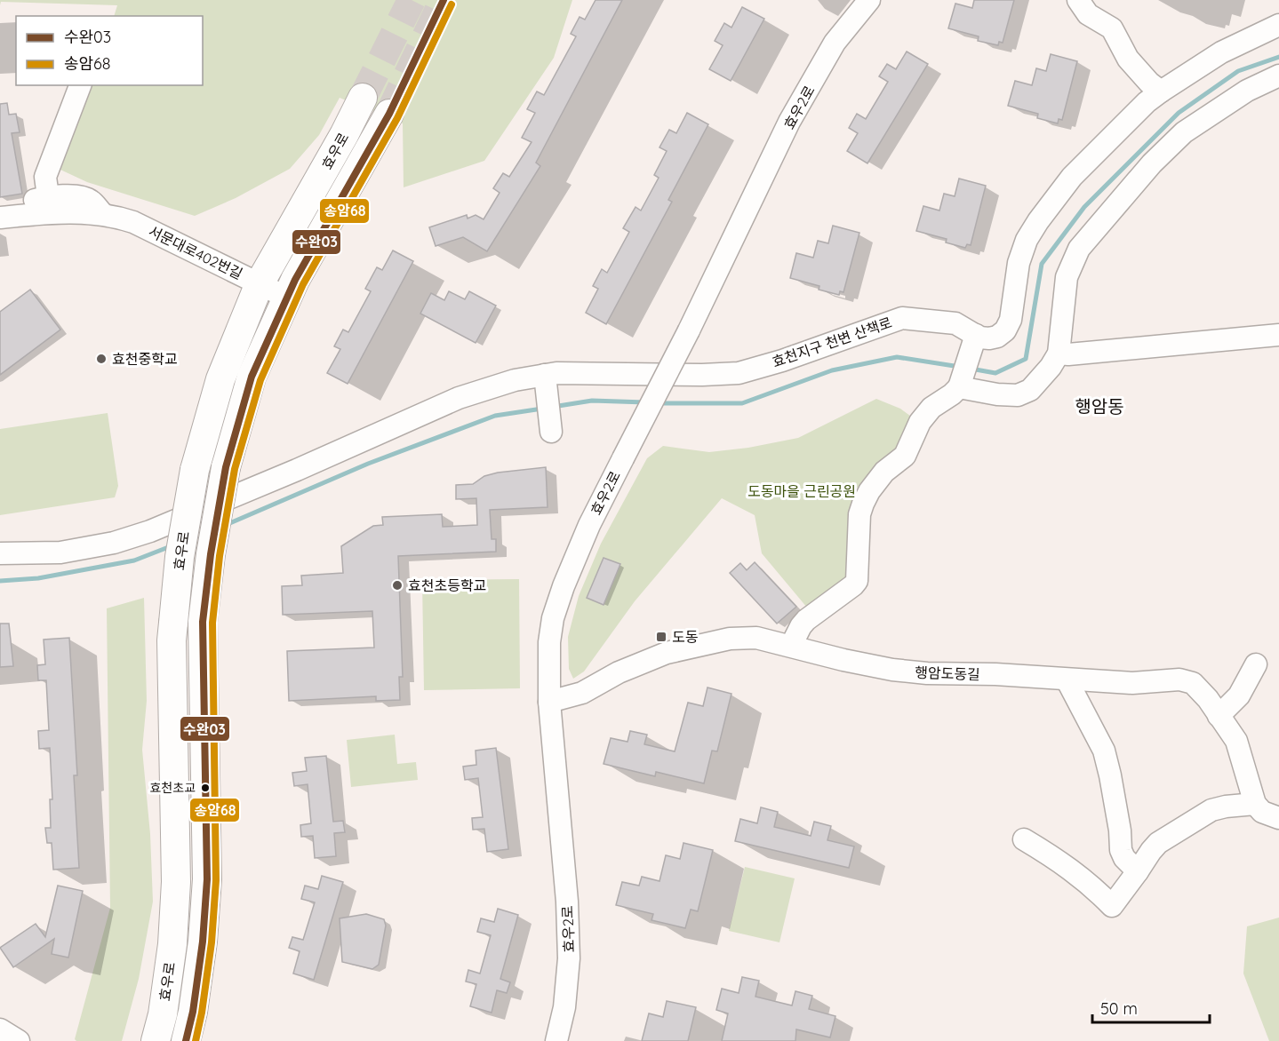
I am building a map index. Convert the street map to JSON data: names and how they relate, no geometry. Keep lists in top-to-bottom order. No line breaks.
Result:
{"streets":{"main road":["효우로"],"street":["효우2로","서문대로402번길","효천지구 천변 산책로","행암도동길"]},"crossings":[["효우2로","행암도동길"],["효우로","서문대로402번길"]],"districts":["행암동"],"parks":["도동마을 근린공원"],"places":{"other":["효천중학교","효천초등학교","효천초교"],"transit":["도동"]},"lines":["transit line 수완03","transit line 송암68"],"legend":["수완03","송암68"],"scale_bar":"50 m"}
